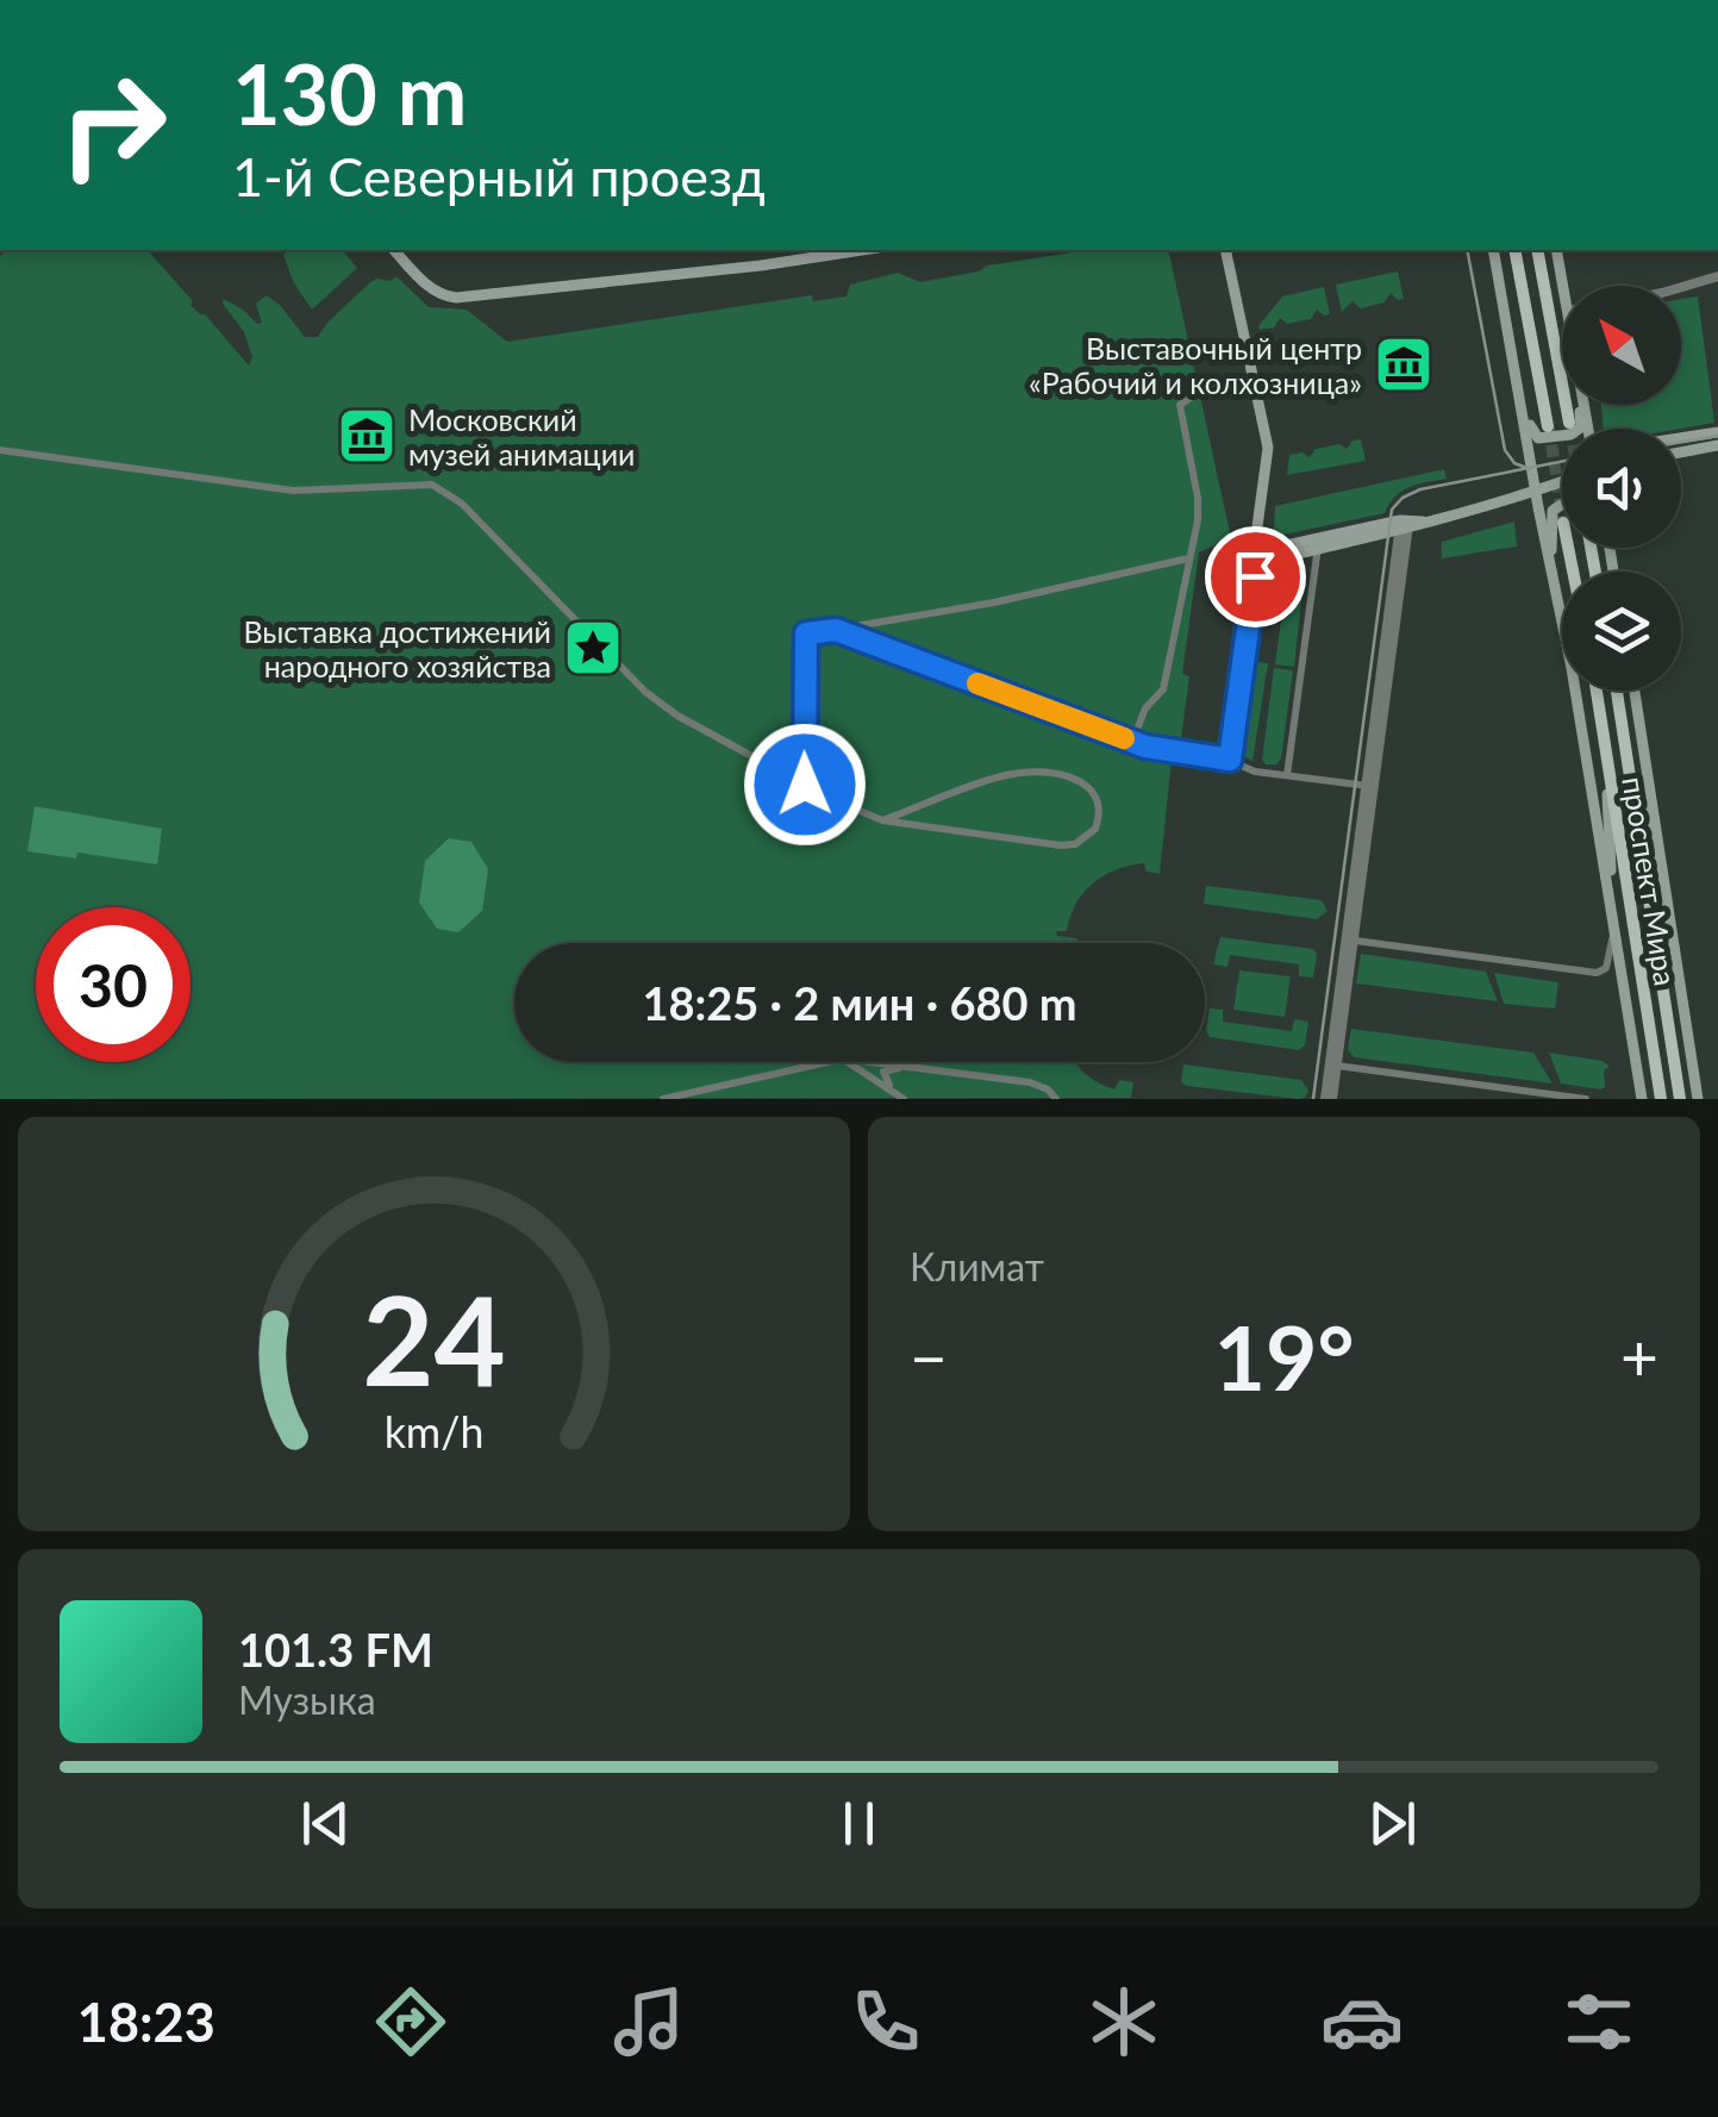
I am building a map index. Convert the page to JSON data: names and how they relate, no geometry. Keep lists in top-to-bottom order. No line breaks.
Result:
{"streets":{"main road":["проспект Мира"]},"places":{"museum":["Выставочный центр «Рабочий и колхозница»","Московский музей анимации"],"place":["Выставка достижений народного хозяйства"]},"north":"top left","page":{"turn":["130 m","1-й Северный проезд"],"limit":"30","trip":"18:25 · 2 мин · 680 m","tile":"Климат","heat":["−","19°","+"],"song":["101.3 FM","Музыка"],"tabs":"18:23","gauge":["24","km/h"]}}
